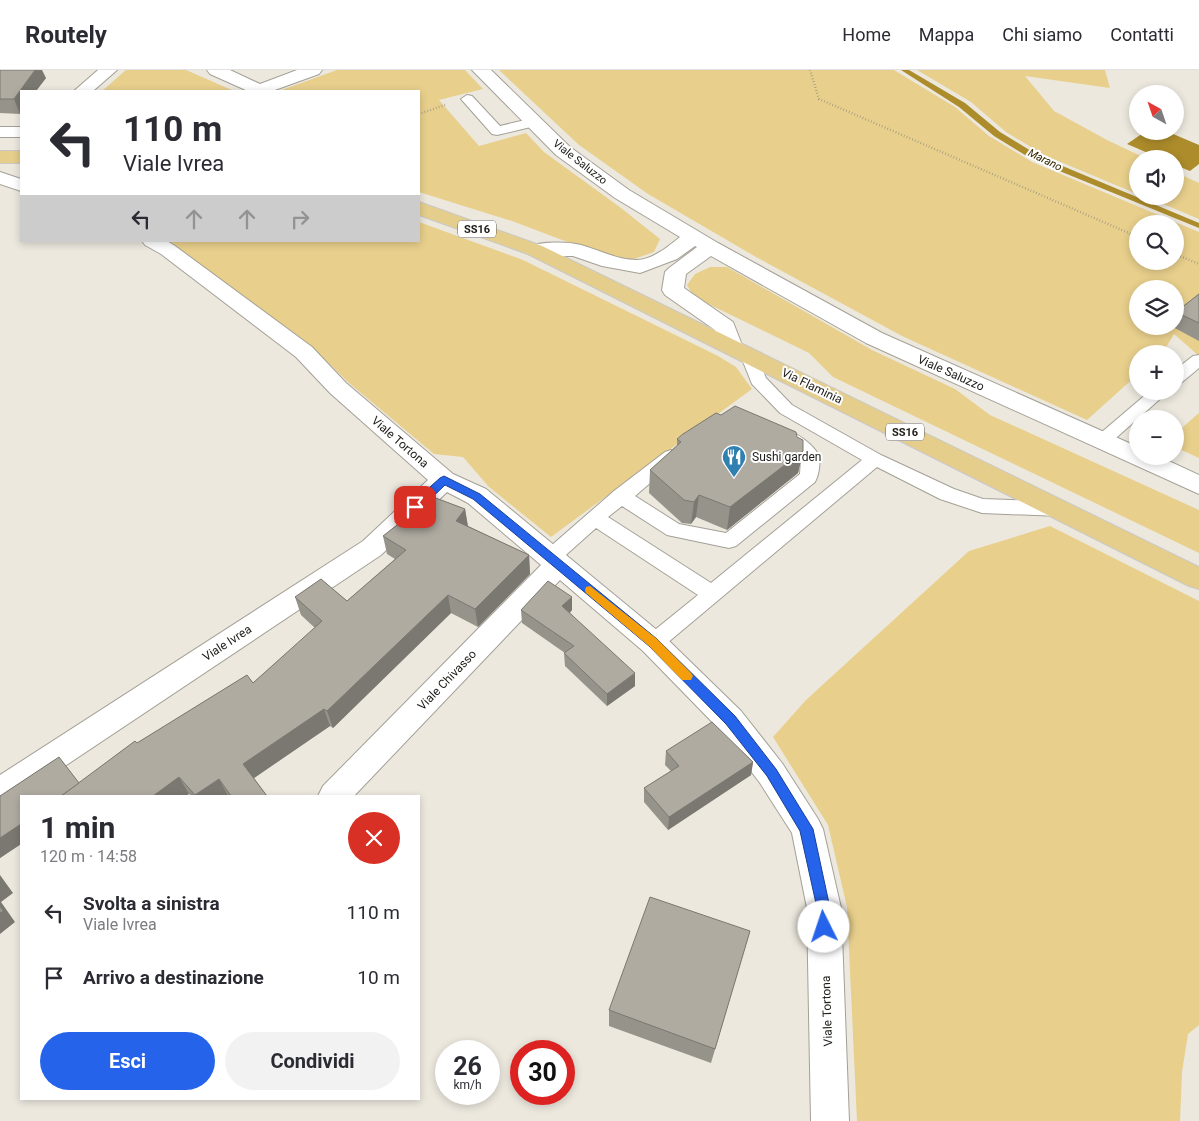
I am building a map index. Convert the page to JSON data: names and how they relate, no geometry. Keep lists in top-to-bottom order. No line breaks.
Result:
{"streets":{"main road":["SS16","Via Flaminia"],"street":["Viale Saluzzo","Viale Tortona","Viale Ivrea","Viale Chivasso"]},"crossings":[["Viale Tortona","Viale Ivrea"],["Viale Tortona","Viale Chivasso"]],"water":["Marano"],"places":{"restaurant":["Sushi garden"]},"north":"top left","page":{"header":"Routely","nav":["Home","Mappa","Chi siamo","Contatti"],"map_buttons":["+","−"],"turn":["110 m","Viale Ivrea"],"heading":["1 min","120 m · 14:58"],"list":[{"name":"Svolta a sinistra","note":"Viale Ivrea","value":"110 m"},{"name":"Arrivo a destinazione","value":"10 m"}],"buttons":["Esci","Condividi"],"speed":"26 km/h","limit":"30"}}
